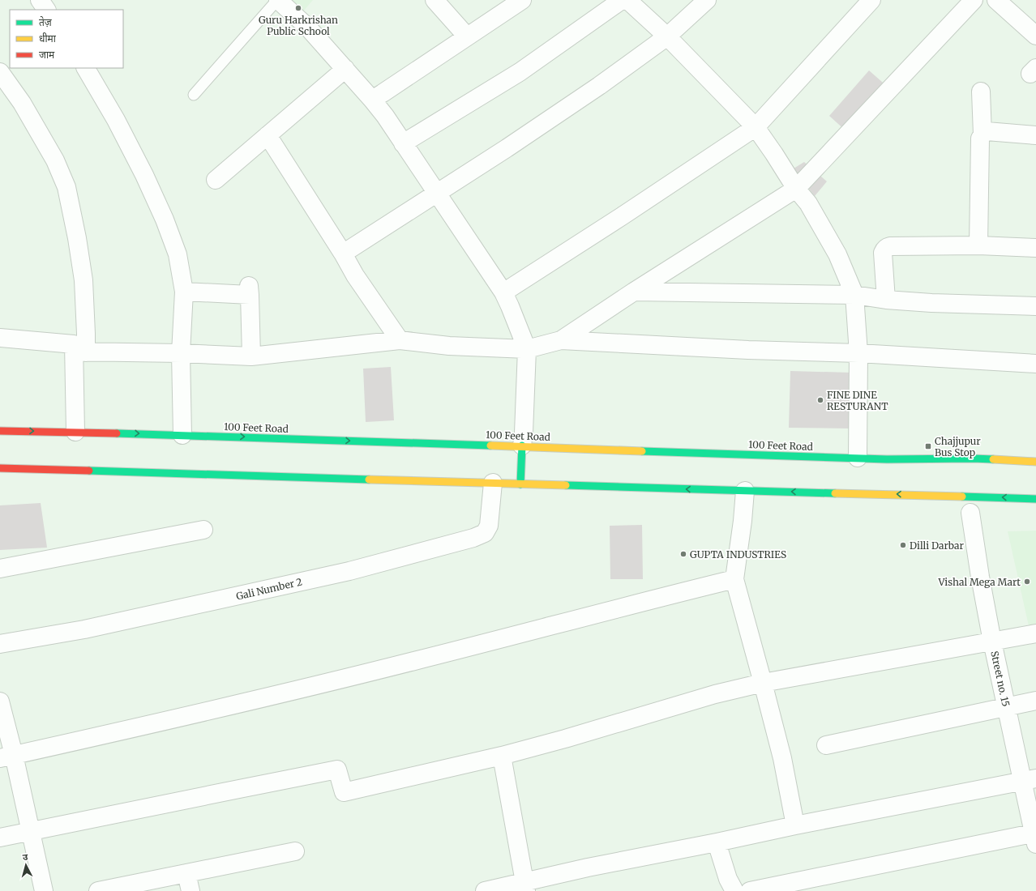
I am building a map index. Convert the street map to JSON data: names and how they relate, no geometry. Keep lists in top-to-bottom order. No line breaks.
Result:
{"streets":{"main road":["100 Feet Road"],"street":["Gali Number 2","Street no. 15"]},"places":{"other":["Guru Harkrishan Public School","FINE DINE RESTURANT","Dilli Darbar","GUPTA INDUSTRIES","Vishal Mega Mart"],"transit":["Chajjupur Bus Stop"]},"legend":["तेज़","धीमा","जाम"],"north":"top"}
